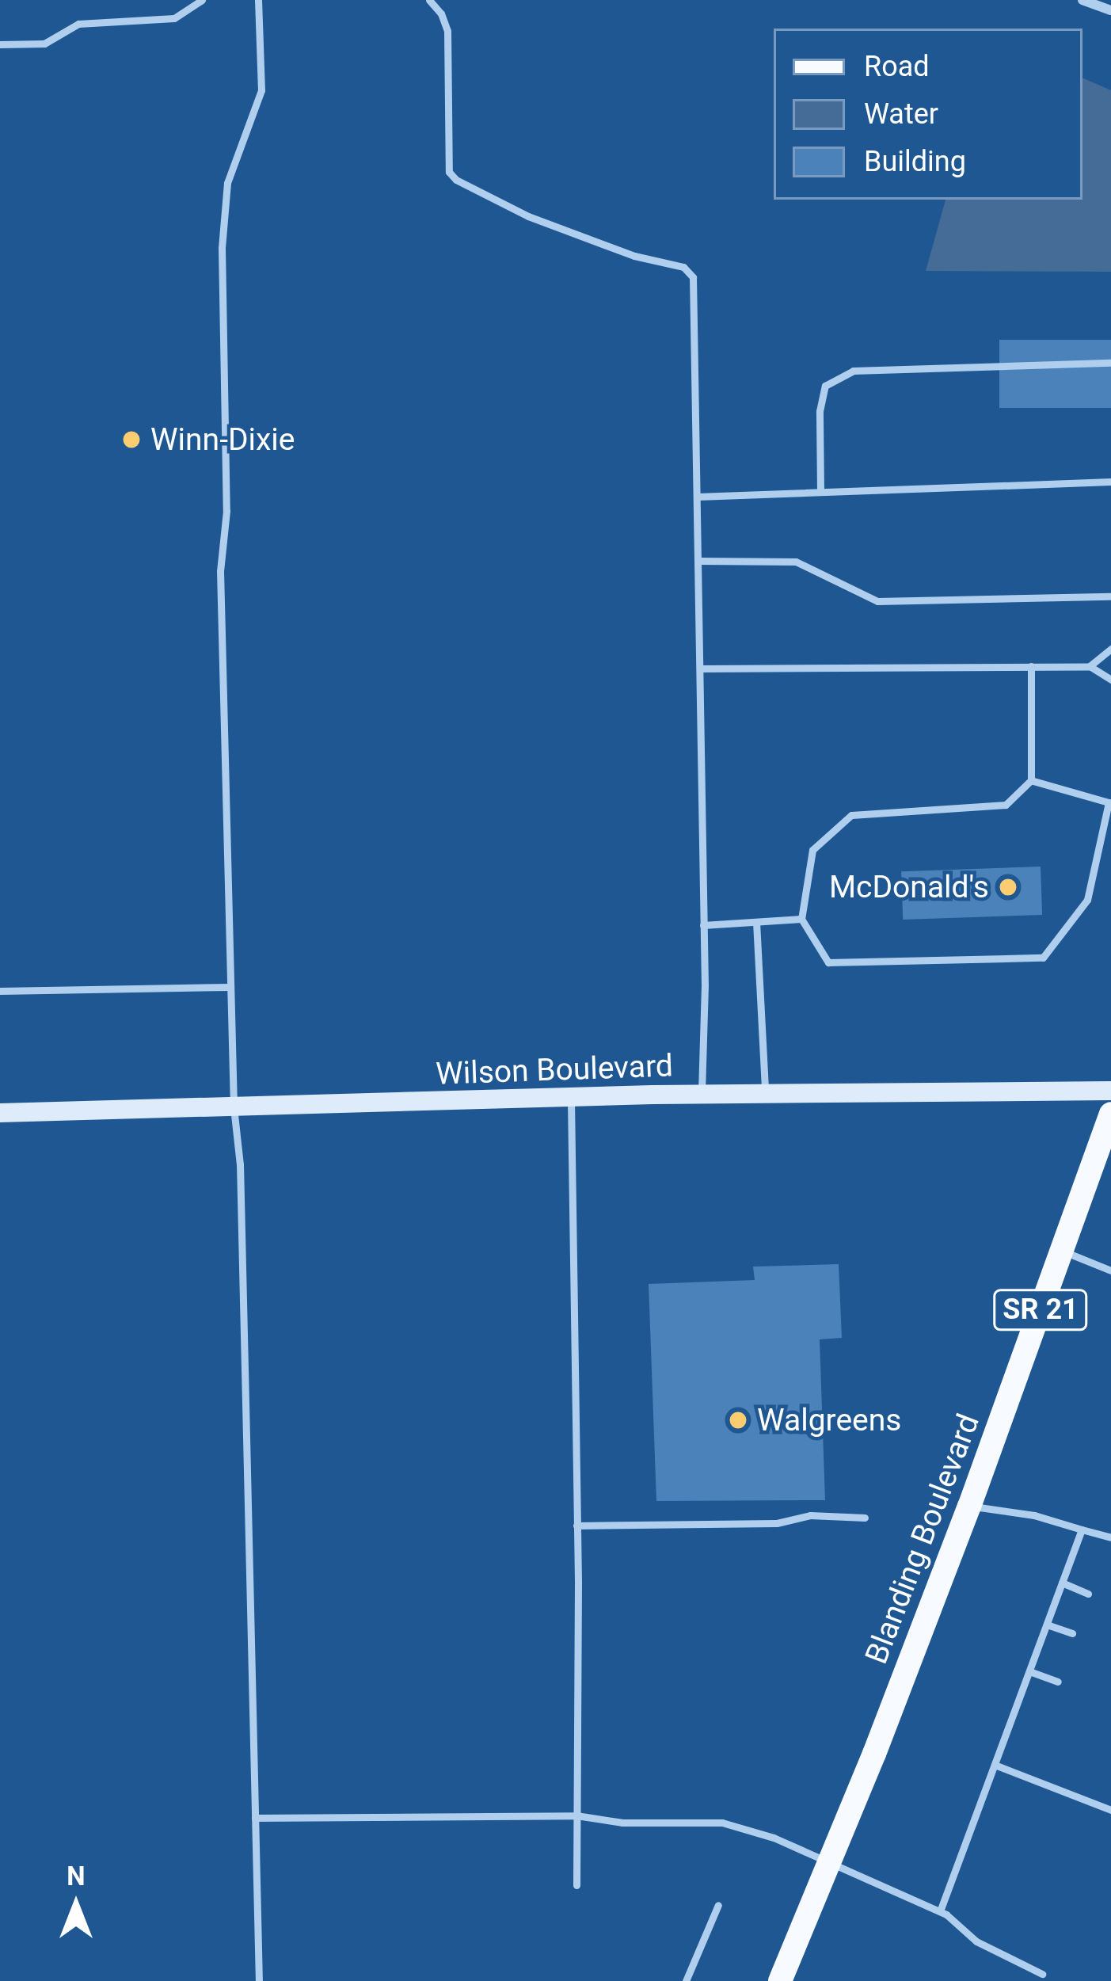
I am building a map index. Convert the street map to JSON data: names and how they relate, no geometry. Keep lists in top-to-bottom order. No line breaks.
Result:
{"streets":{"main road":["Wilson Boulevard","SR 21","Blanding Boulevard"]},"places":["Winn-Dixie","McDonald's","Walgreens"],"legend":["Road","Water","Building"],"north":"top"}
